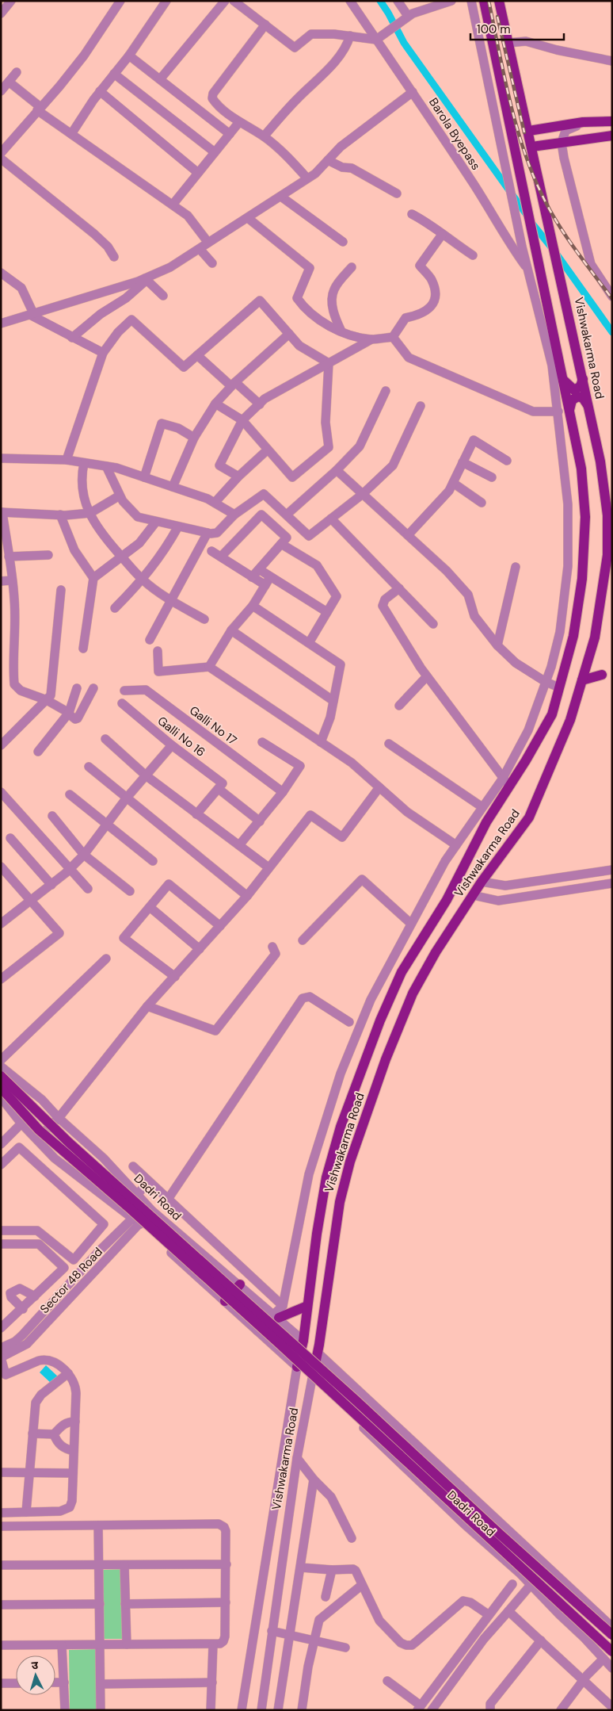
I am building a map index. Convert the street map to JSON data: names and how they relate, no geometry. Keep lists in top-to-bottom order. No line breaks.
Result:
{"streets":{"main road":["Vishwakarma Road"],"street":["Barola Byepass","Galli No 17","Galli No 16","Dadri Road","Sector 48 Road"]},"crossings":[["Vishwakarma Road","Dadri Road"],["Dadri Road","Sector 48 Road"]],"scale_bar":"100 m","north":"top"}
